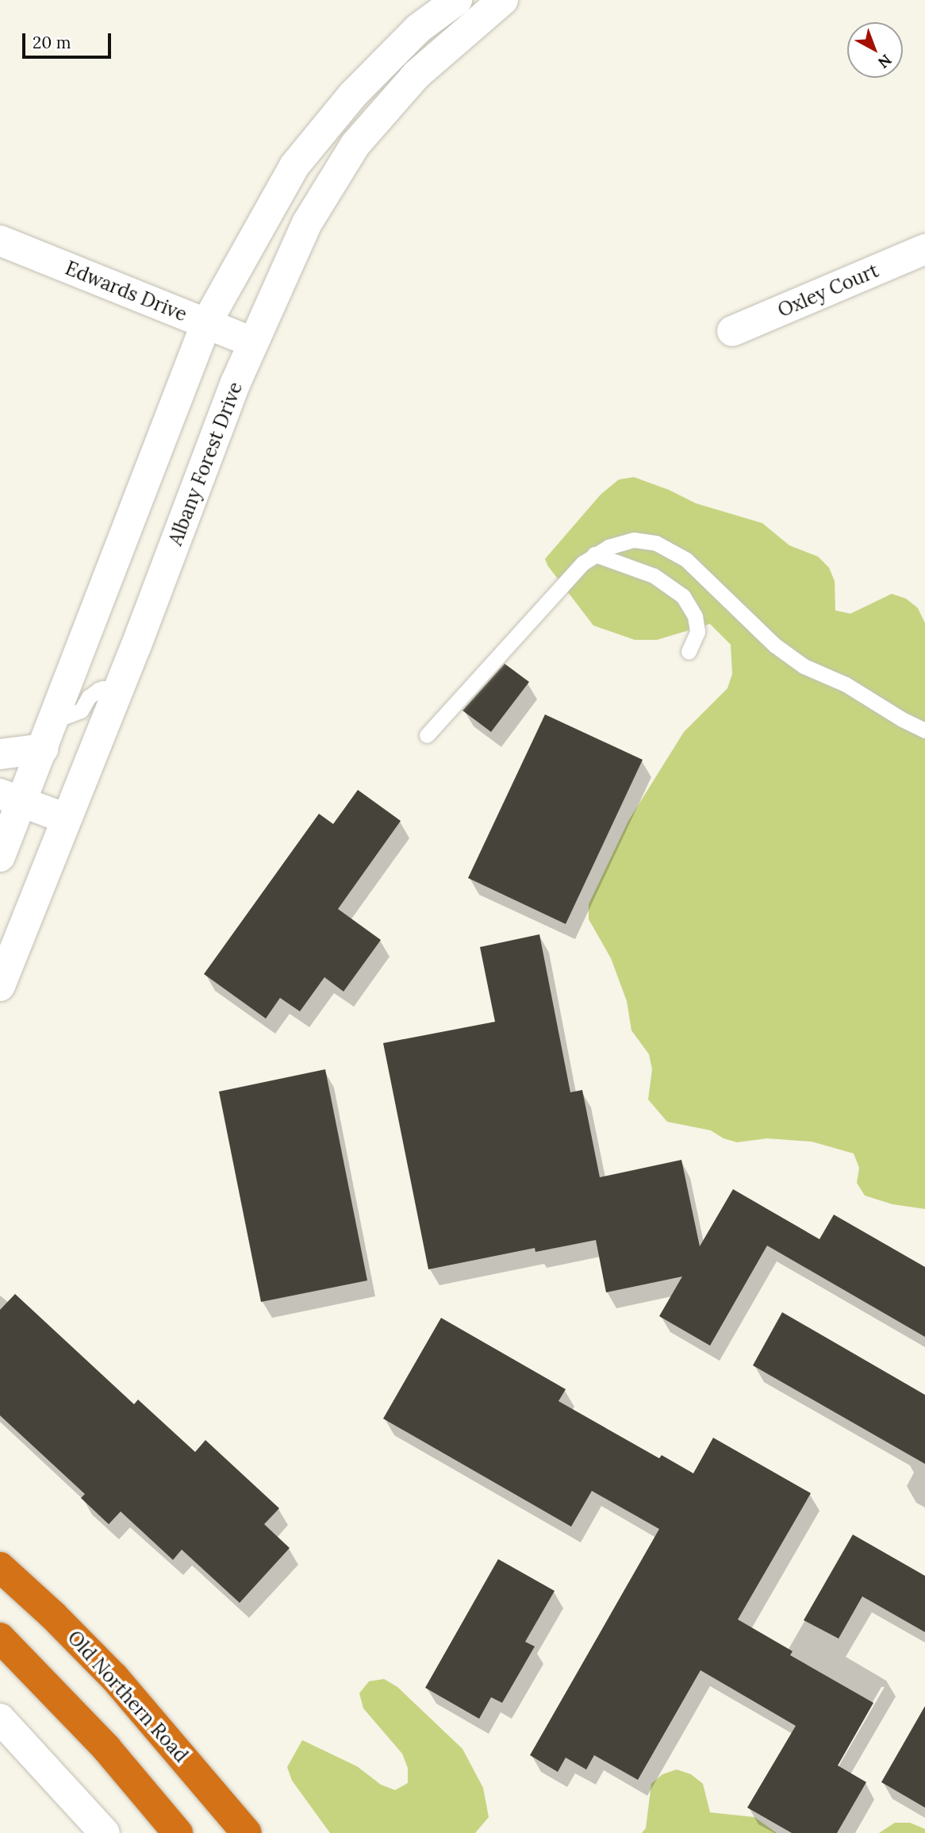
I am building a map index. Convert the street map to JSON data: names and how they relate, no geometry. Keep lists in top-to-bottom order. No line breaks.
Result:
{"streets":{"highway":["Old Northern Road"],"street":["Oxley Court","Edwards Drive","Albany Forest Drive"]},"crossings":[["Edwards Drive","Albany Forest Drive"]],"scale_bar":"20 m","north":"bottom right"}
